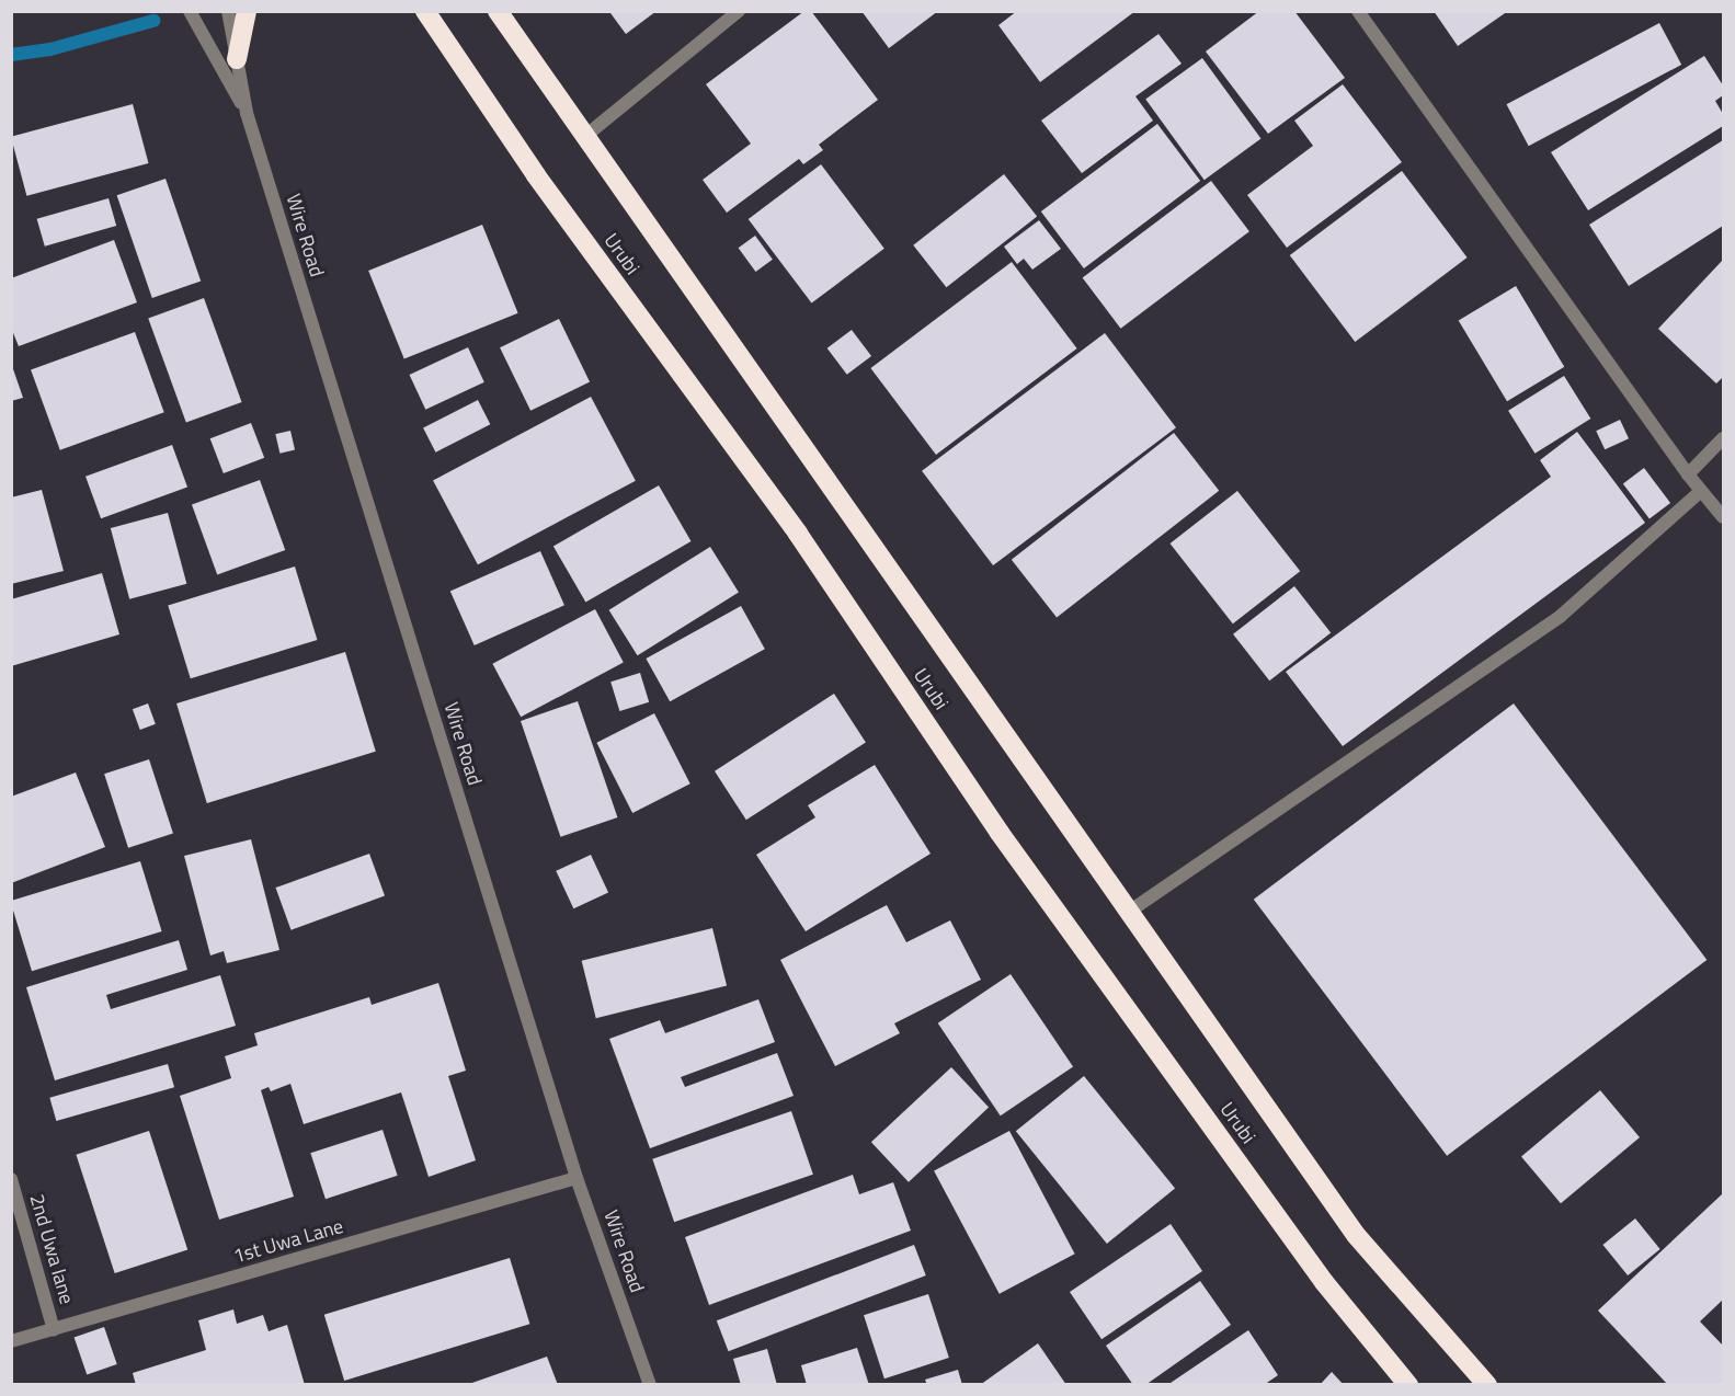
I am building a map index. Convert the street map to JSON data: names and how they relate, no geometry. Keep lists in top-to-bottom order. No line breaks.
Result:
{"streets":{"highway":["Urubi"],"street":["Wire Road","1st Uwa Lane","2nd Uwa lane"]},"crossings":[["Wire Road","1st Uwa Lane"],["1st Uwa Lane","2nd Uwa lane"]]}
